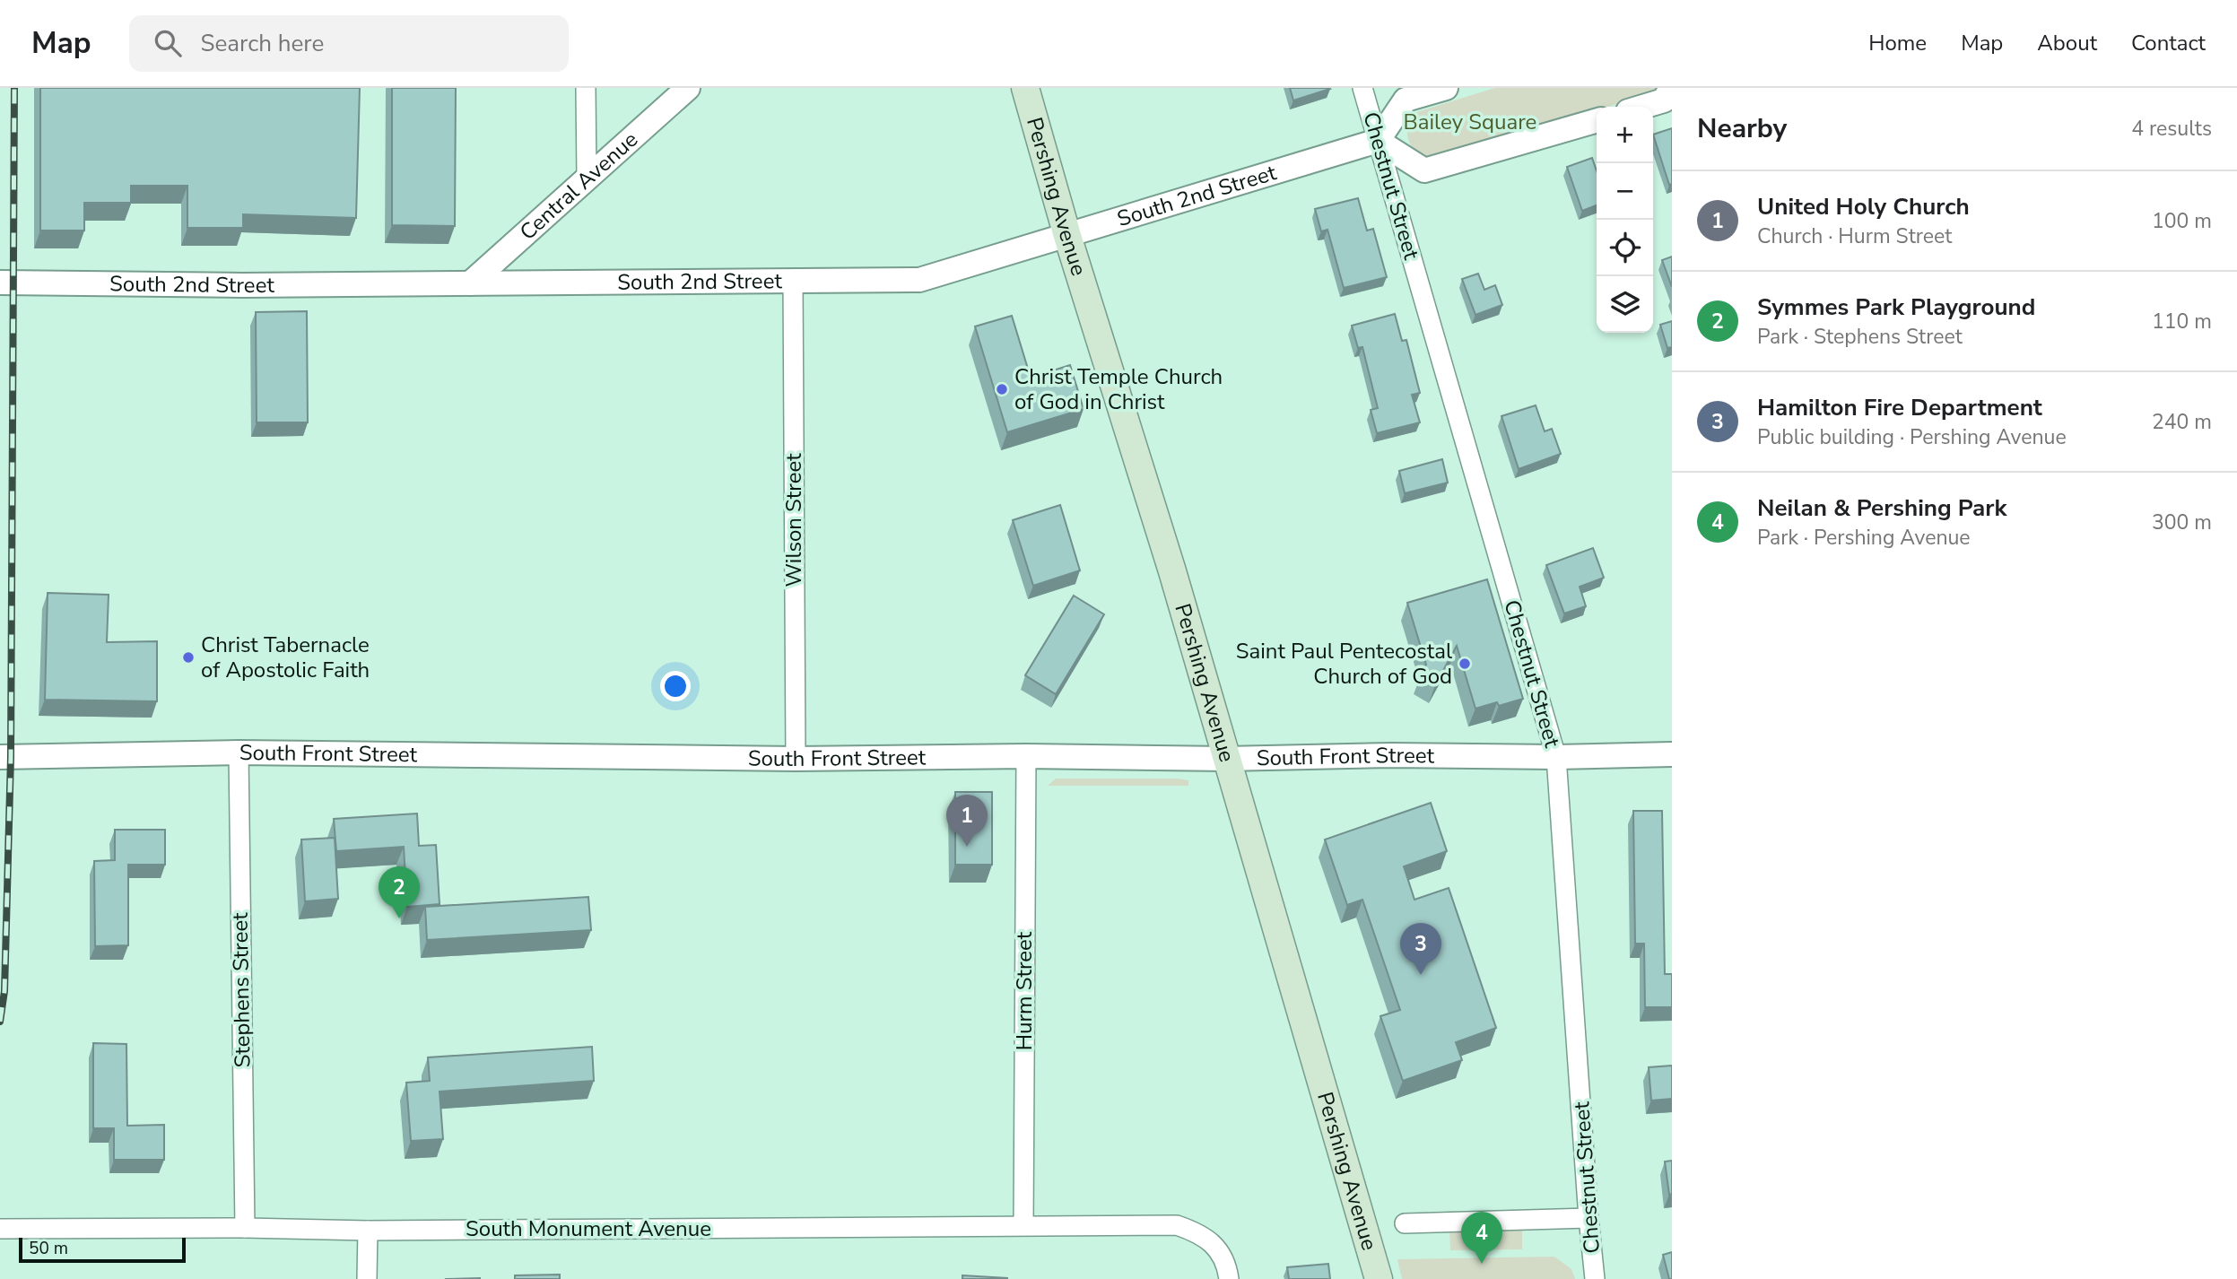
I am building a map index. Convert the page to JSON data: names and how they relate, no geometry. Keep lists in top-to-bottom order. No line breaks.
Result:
{"streets":{"main road":["Pershing Avenue"],"street":["Central Avenue","Chestnut Street","South 2nd Street","Wilson Street","South Front Street","Stephens Street","Hurm Street","South Monument Avenue"]},"crossings":[["Central Avenue","South 2nd Street"],["Chestnut Street","South 2nd Street"],["Chestnut Street","South Front Street"],["Pershing Avenue","South 2nd Street"],["Pershing Avenue","South Front Street"],["South 2nd Street","Wilson Street"],["Wilson Street","South Front Street"],["South Front Street","Stephens Street"],["South Front Street","Hurm Street"],["Stephens Street","South Monument Avenue"],["Hurm Street","South Monument Avenue"]],"parks":["Bailey Square"],"places":["Christ Temple Church of God in Christ","Christ Tabernacle of Apostolic Faith","Saint Paul Pentecostal Church of God"],"scale_bar":"50 m","page":{"header":"Map","search":"Search here","nav":["Home","Map","About","Contact"],"heading":["Nearby","4 results"],"map_buttons":["+","−"],"list":[{"mark":"1","name":"United Holy Church","note":"Church · Hurm Street","value":"100 m"},{"mark":"2","name":"Symmes Park Playground","note":"Park · Stephens Street","value":"110 m"},{"mark":"3","name":"Hamilton Fire Department","note":"Public building · Pershing Avenue","value":"240 m"},{"mark":"4","name":"Neilan & Pershing Park","note":"Park · Pershing Avenue","value":"300 m"}],"pins":["1","2","3","4"],"scale":"50 m"}}
